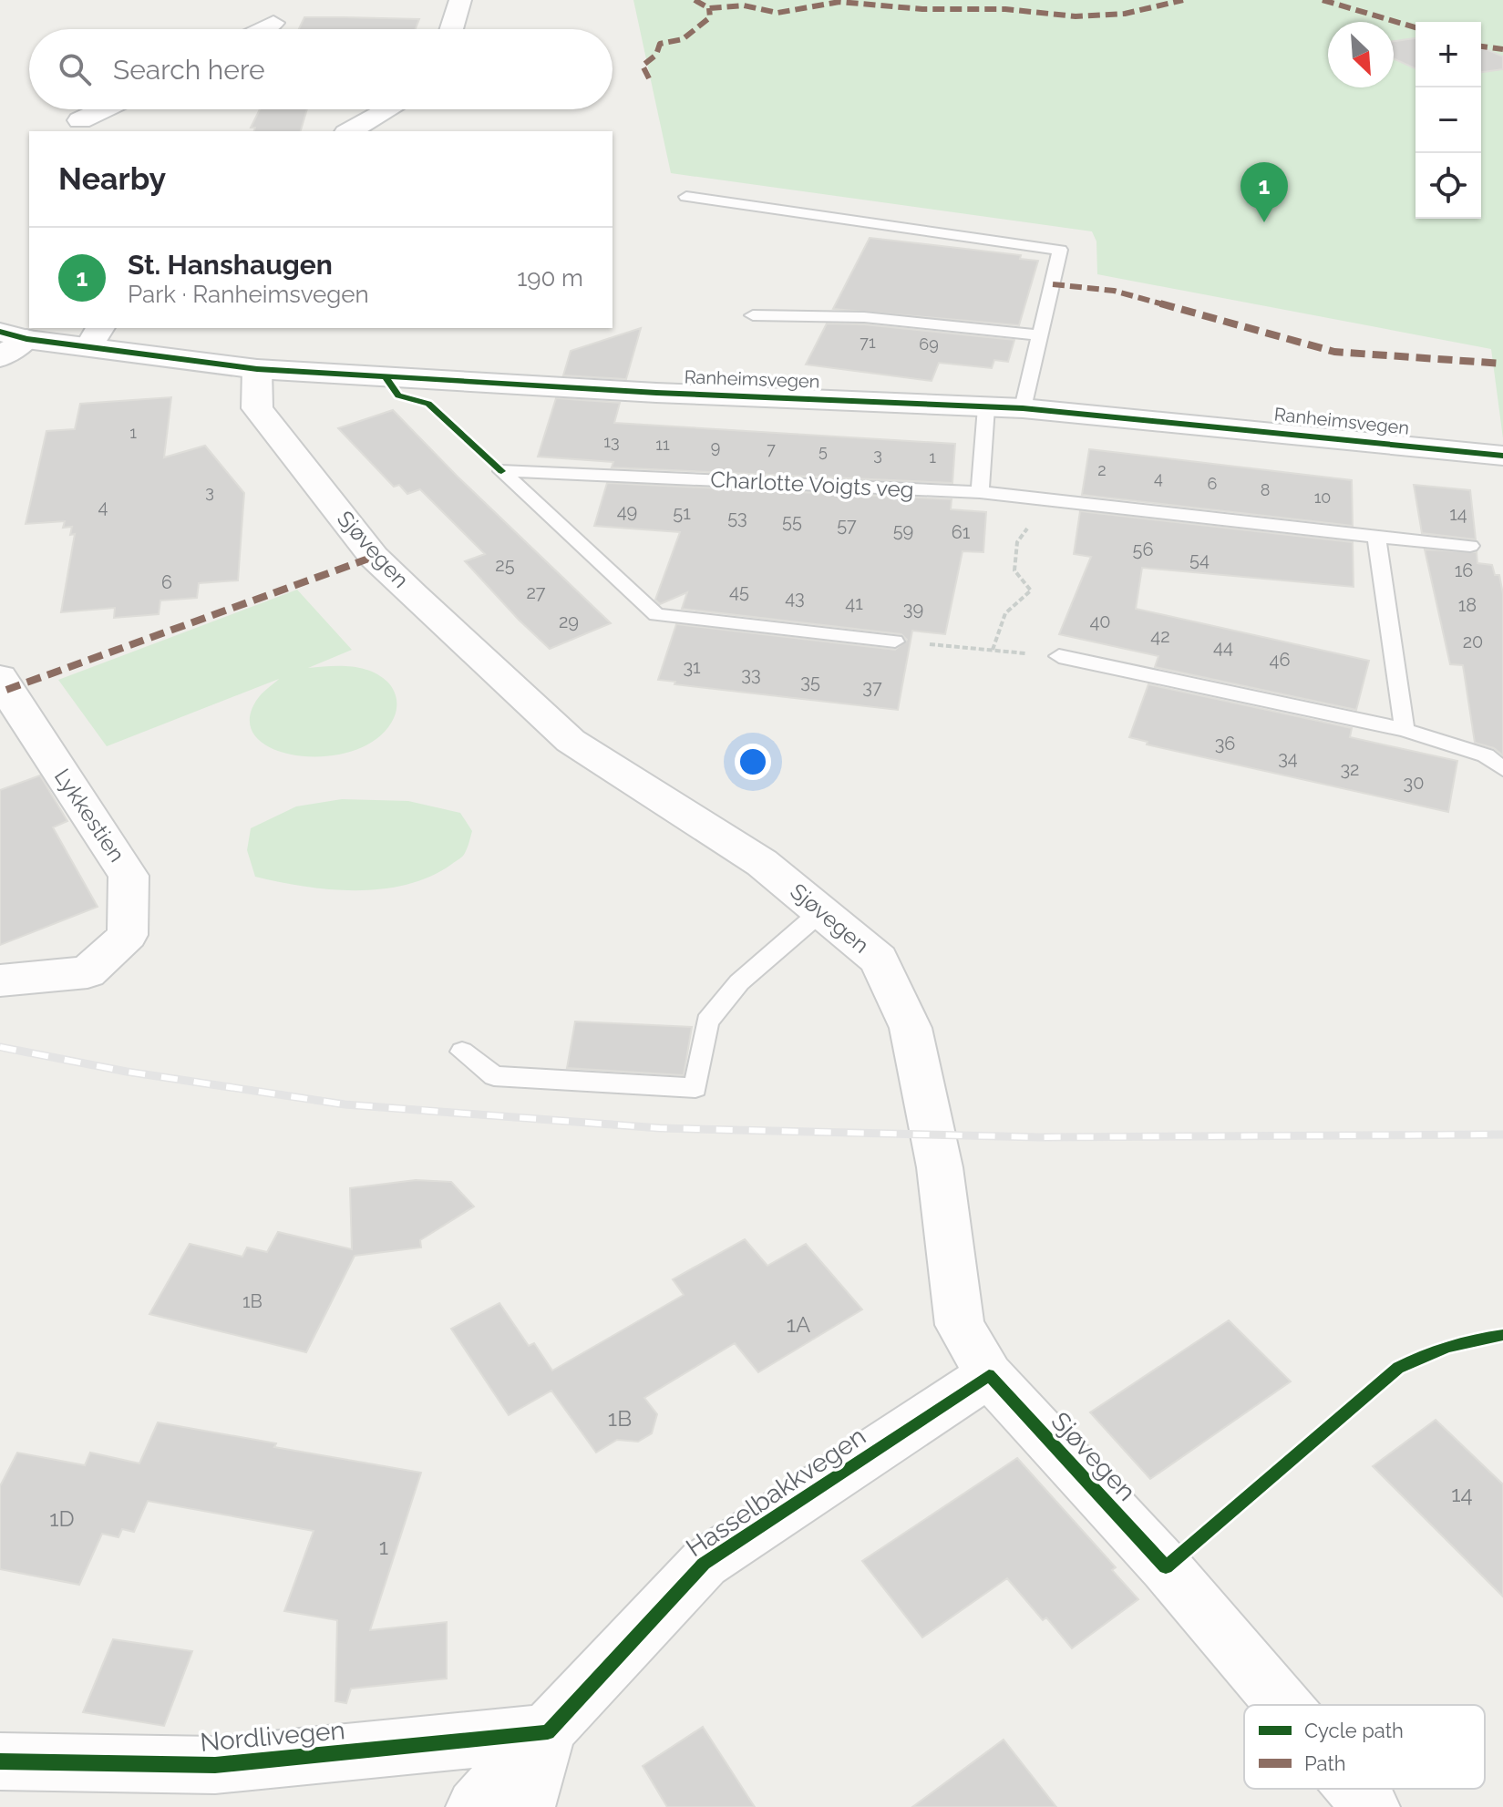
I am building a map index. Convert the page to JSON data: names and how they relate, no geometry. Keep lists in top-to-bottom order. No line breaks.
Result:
{"streets":{"street":["Ranheimsvegen","Sjøvegen","Lykkestien","Hasselbakkvegen","Nordlivegen"],"lane":["Charlotte Voigts veg"]},"crossings":[["Ranheimsvegen","Sjøvegen"],["Sjøvegen","Hasselbakkvegen"],["Hasselbakkvegen","Nordlivegen"]],"house_numbers":["71","69","1","13","11","9","7","5","3","1","2","4","6","8","3","10","4","49","51","14","53","55","57","59","61","56","54","25","16","6","45","27","43","41","18","39","29","40","42","20","44","46","31","33","35","37","36","34","32","30","1B","1A","1B","14","1D","1"],"legend":["Cycle path","Path"],"north":"bottom right","page":{"map_buttons":["+","−"],"search":"Search here","heading":"Nearby","pins":"1","list":[{"mark":"1","name":"St. Hanshaugen","note":"Park · Ranheimsvegen","value":"190 m"}]}}
